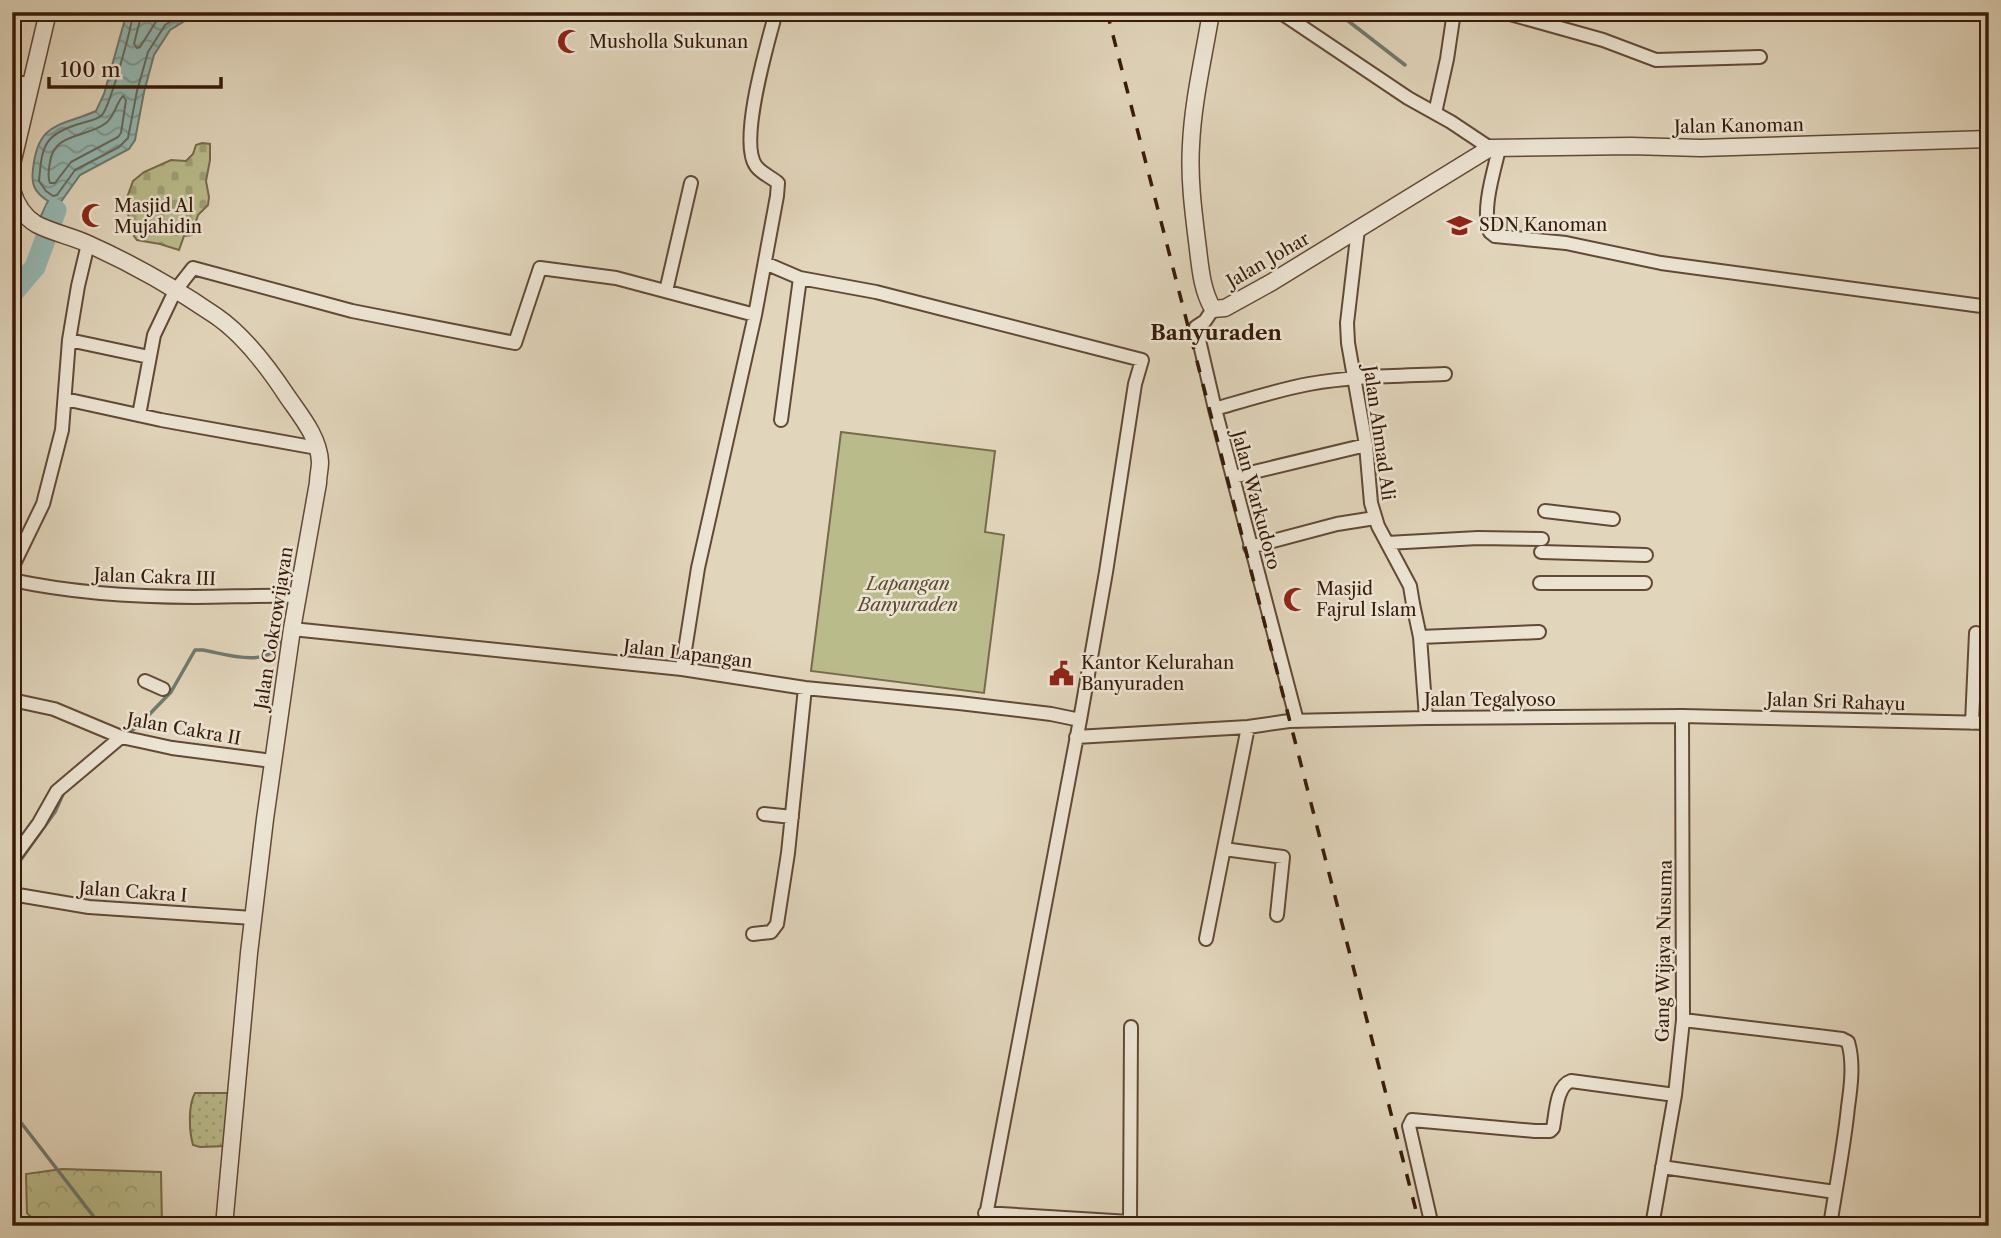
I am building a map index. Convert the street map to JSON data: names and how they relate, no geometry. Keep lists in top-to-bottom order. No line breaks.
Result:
{"streets":{"street":["Jalan Kanoman","Jalan Johar","Jalan Ahmad Ali","Jalan Warkudoro","Jalan Cakra III","Jalan Cokrowijayan","Jalan Lapangan","Jalan Tegalyoso","Jalan Sri Rahayu","Jalan Cakra II","Jalan Cakra I","Gang Wijaya Nusuma"]},"crossings":[["Jalan Kanoman","Jalan Johar"],["Jalan Johar","Jalan Ahmad Ali"],["Jalan Johar","Jalan Warkudoro"],["Jalan Ahmad Ali","Jalan Tegalyoso"],["Jalan Warkudoro","Jalan Tegalyoso"],["Jalan Cakra III","Jalan Cokrowijayan"],["Jalan Cokrowijayan","Jalan Lapangan"],["Jalan Cokrowijayan","Jalan Cakra II"],["Jalan Cokrowijayan","Jalan Cakra I"],["Jalan Tegalyoso","Jalan Sri Rahayu"],["Jalan Tegalyoso","Gang Wijaya Nusuma"],["Jalan Sri Rahayu","Gang Wijaya Nusuma"]],"districts":["Banyuraden"],"parks":["Lapangan Banyuraden"],"places":{"mosque":["Musholla Sukunan","Masjid Al Mujahidin","Masjid Fajrul Islam"],"school or university":["SDN Kanoman"],"public building":["Kantor Kelurahan Banyuraden"]},"scale_bar":"100 m"}
